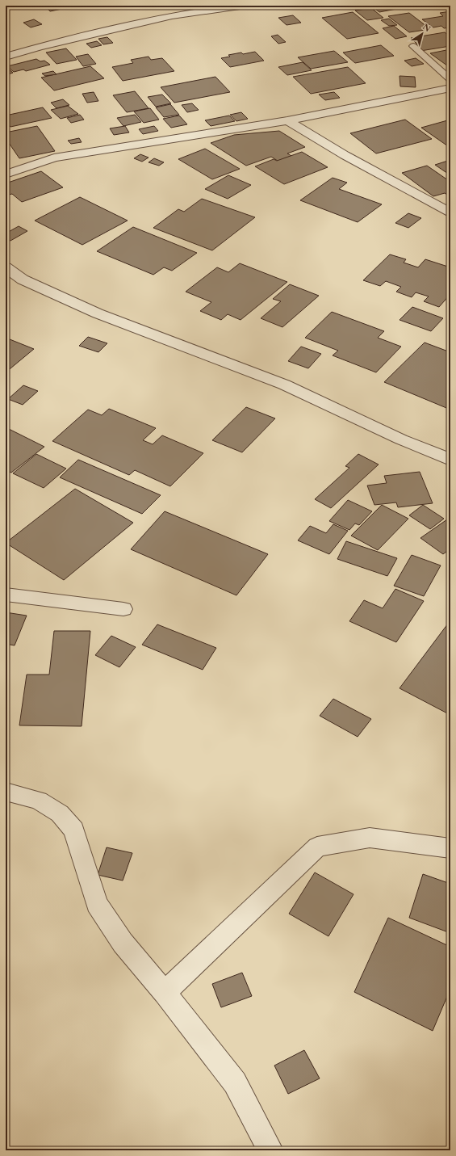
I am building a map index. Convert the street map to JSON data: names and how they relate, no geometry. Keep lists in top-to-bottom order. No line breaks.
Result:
{"north":"top right"}
